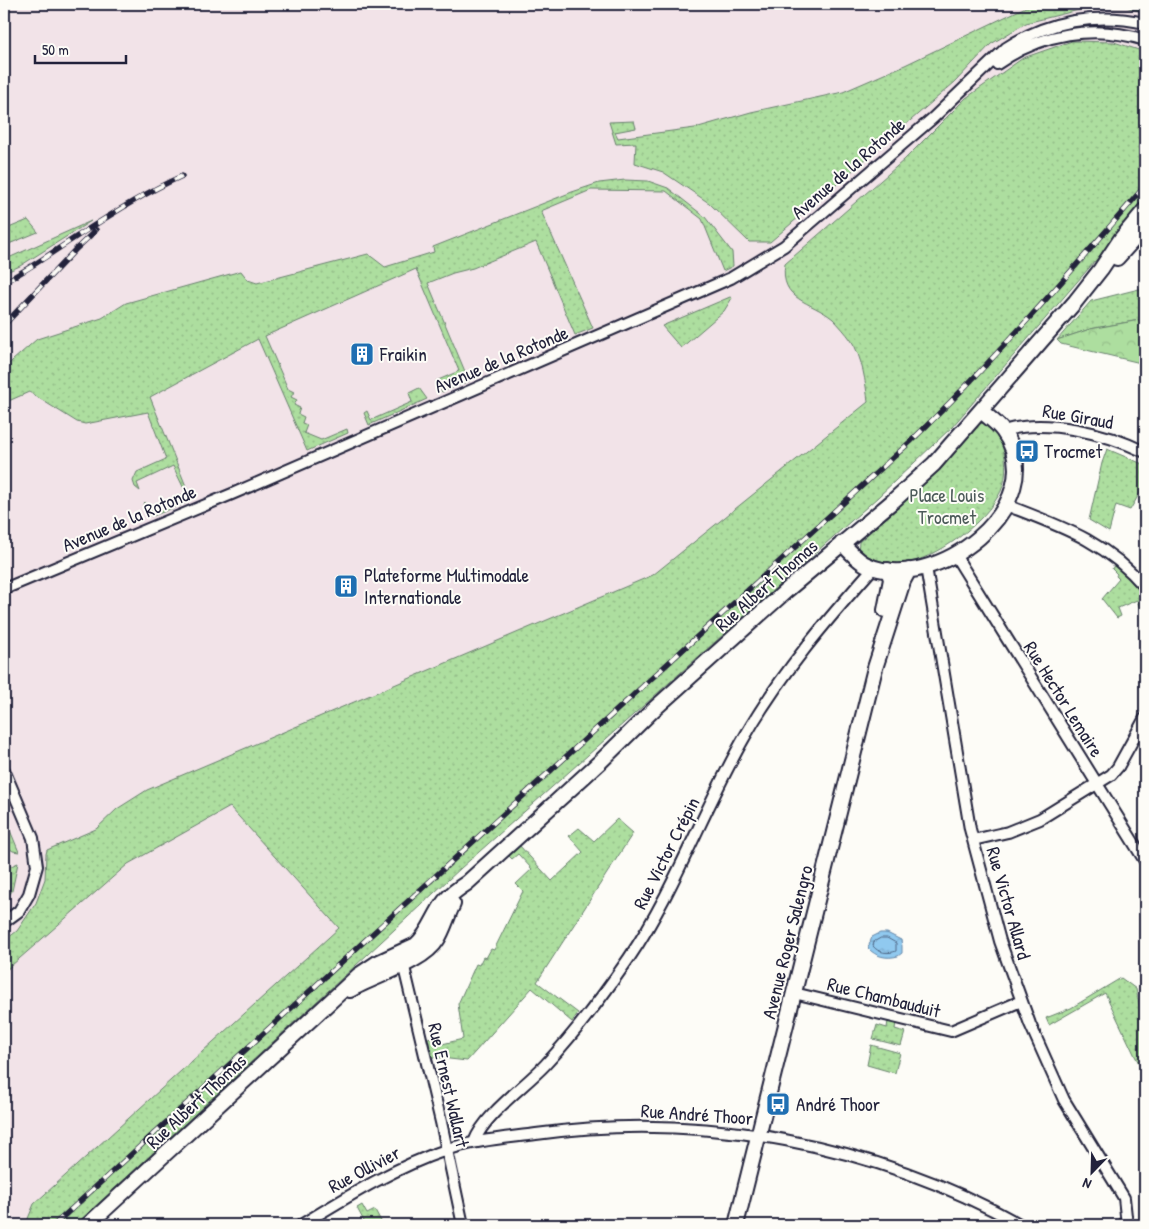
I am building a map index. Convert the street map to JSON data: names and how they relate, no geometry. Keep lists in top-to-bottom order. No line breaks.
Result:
{"streets":{"street":["Avenue de la Rotonde","Rue Giraud","Rue Albert Thomas","Rue Hector Lemaire","Rue Victor Crépin","Rue Victor Allard","Avenue Roger Salengro","Rue Chambauduit","Rue Ernest Wallart","Rue André Thoor","Rue Ollivier"]},"crossings":[["Rue Albert Thomas","Rue Ernest Wallart"],["Rue Victor Crépin","Avenue Roger Salengro"],["Rue Victor Crépin","Rue André Thoor"],["Rue Victor Allard","Rue Chambauduit"],["Avenue Roger Salengro","Rue Chambauduit"],["Avenue Roger Salengro","Rue André Thoor"],["Rue Ernest Wallart","Rue André Thoor"],["Rue Ernest Wallart","Rue Ollivier"],["Rue André Thoor","Rue Ollivier"]],"parks":["Place Louis Trocmet"],"places":{"building":["Fraikin","Plateforme Multimodale Internationale"],"bus stop":["Trocmet","André Thoor"]},"scale_bar":"50 m","north":"bottom left"}
